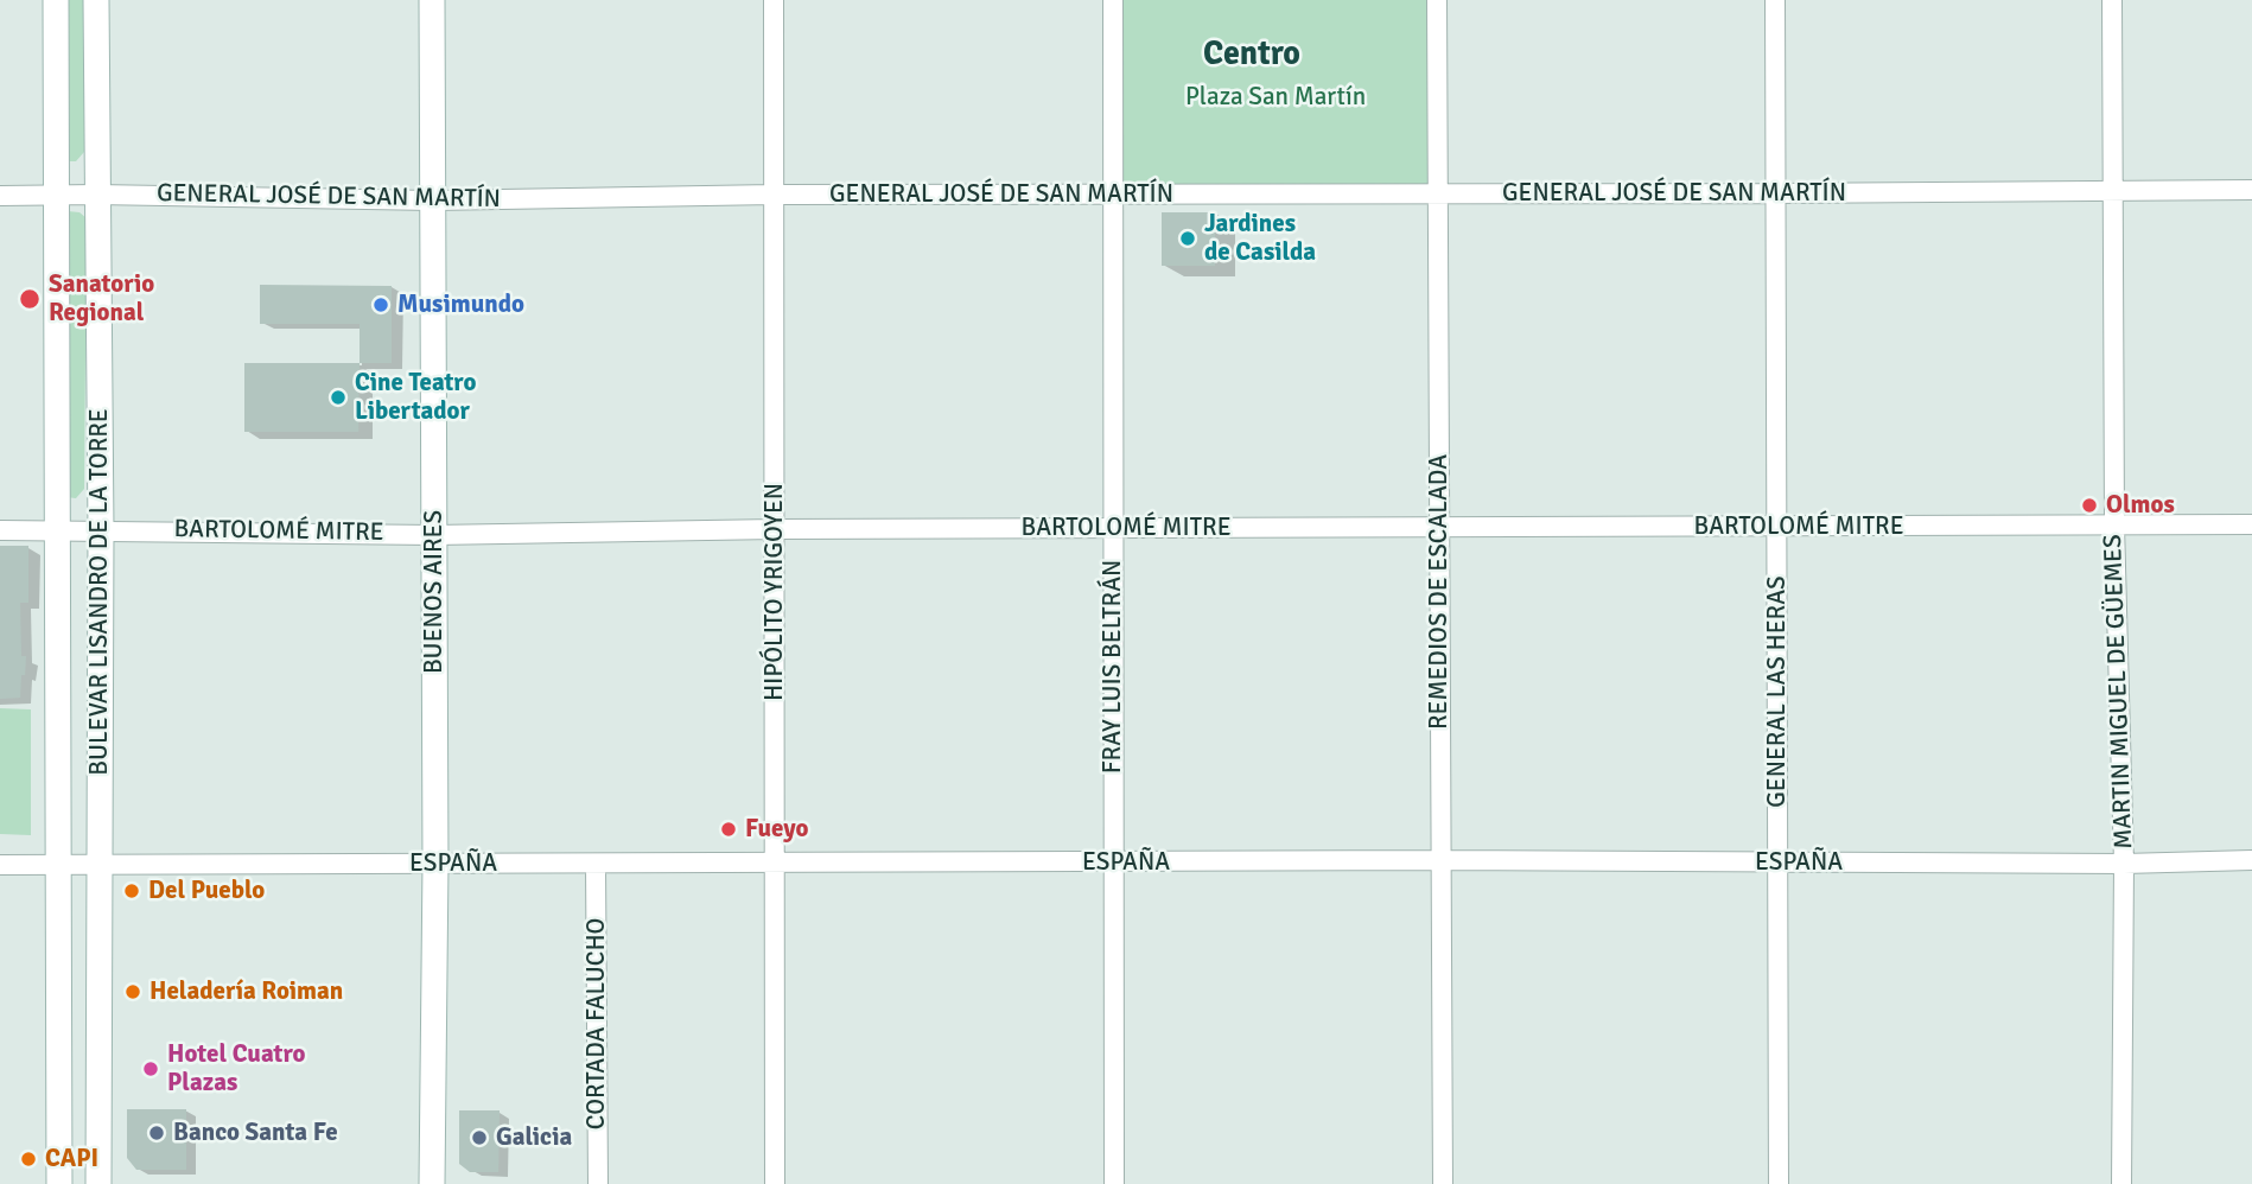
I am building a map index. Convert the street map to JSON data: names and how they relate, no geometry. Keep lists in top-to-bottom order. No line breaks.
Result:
{"streets":{"main road":["BULEVAR LISANDRO DE LA TORRE","BUENOS AIRES"],"street":["GENERAL JOSÉ DE SAN MARTÍN","BARTOLOMÉ MITRE","HIPÓLITO YRIGOYEN","REMEDIOS DE ESCALADA","FRAY LUIS BELTRÁN","GENERAL LAS HERAS","MARTIN MIGUEL DE GÜEMES","ESPAÑA","CORTADA FALUCHO"]},"crossings":[["GENERAL JOSÉ DE SAN MARTÍN","BULEVAR LISANDRO DE LA TORRE"],["GENERAL JOSÉ DE SAN MARTÍN","BUENOS AIRES"],["GENERAL JOSÉ DE SAN MARTÍN","HIPÓLITO YRIGOYEN"],["GENERAL JOSÉ DE SAN MARTÍN","REMEDIOS DE ESCALADA"],["GENERAL JOSÉ DE SAN MARTÍN","FRAY LUIS BELTRÁN"],["GENERAL JOSÉ DE SAN MARTÍN","GENERAL LAS HERAS"],["GENERAL JOSÉ DE SAN MARTÍN","MARTIN MIGUEL DE GÜEMES"],["BARTOLOMÉ MITRE","BULEVAR LISANDRO DE LA TORRE"],["BARTOLOMÉ MITRE","BUENOS AIRES"],["BARTOLOMÉ MITRE","HIPÓLITO YRIGOYEN"],["BARTOLOMÉ MITRE","REMEDIOS DE ESCALADA"],["BARTOLOMÉ MITRE","FRAY LUIS BELTRÁN"],["BARTOLOMÉ MITRE","GENERAL LAS HERAS"],["BARTOLOMÉ MITRE","MARTIN MIGUEL DE GÜEMES"],["BULEVAR LISANDRO DE LA TORRE","ESPAÑA"],["BUENOS AIRES","ESPAÑA"],["HIPÓLITO YRIGOYEN","ESPAÑA"],["REMEDIOS DE ESCALADA","ESPAÑA"],["FRAY LUIS BELTRÁN","ESPAÑA"],["GENERAL LAS HERAS","ESPAÑA"],["MARTIN MIGUEL DE GÜEMES","ESPAÑA"],["ESPAÑA","CORTADA FALUCHO"]],"districts":["Centro"],"parks":["Plaza San Martín"],"places":["Jardines de Casilda","Sanatorio Regional","Musimundo","Cine Teatro Libertador","Olmos","Fueyo","Del Pueblo","Heladería Roiman","Hotel Cuatro Plazas","Banco Santa Fe","Galicia","CAPI"]}
